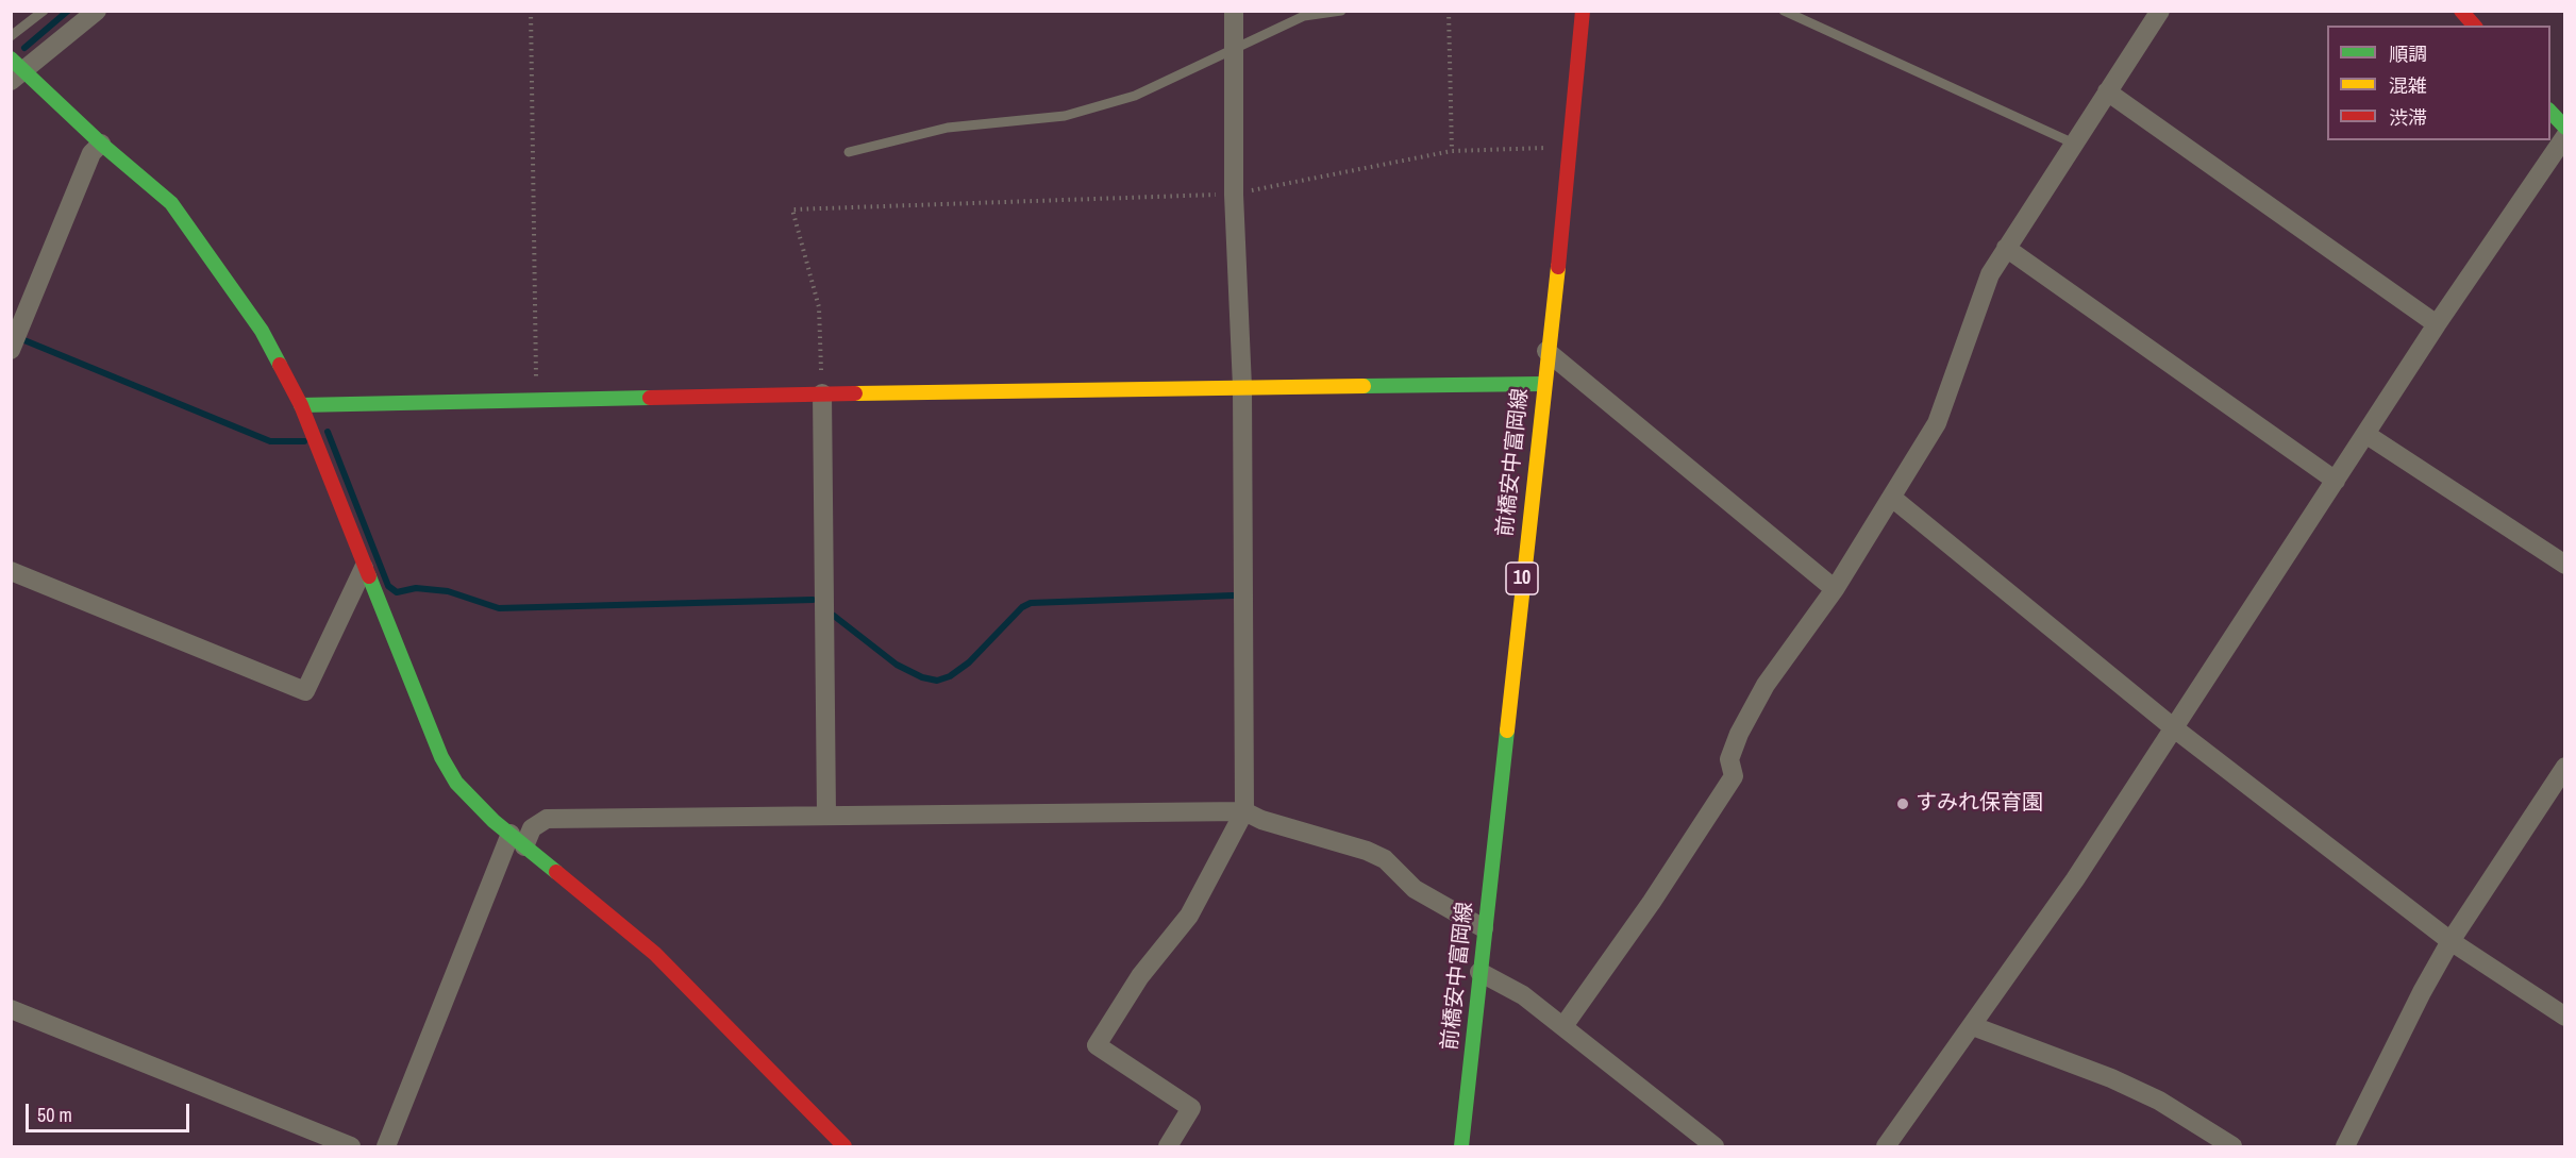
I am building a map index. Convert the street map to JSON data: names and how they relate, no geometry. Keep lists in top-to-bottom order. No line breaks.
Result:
{"streets":{"street":["前橋安中富岡線","10"]},"places":["すみれ保育園"],"legend":["順調","混雑","渋滞"],"scale_bar":"50 m"}
